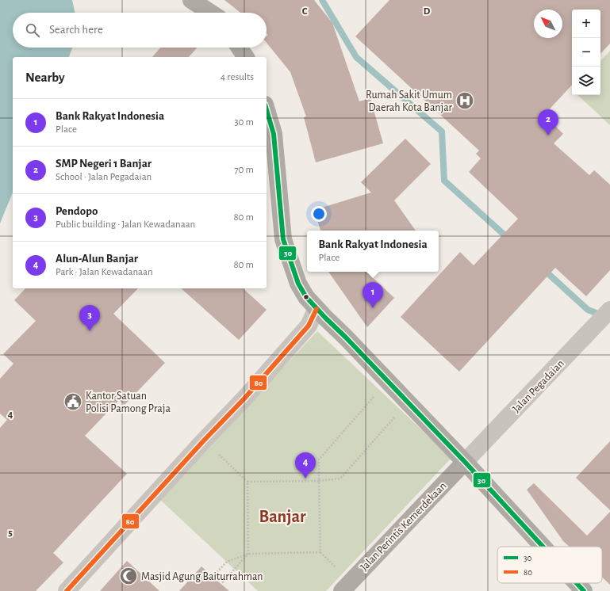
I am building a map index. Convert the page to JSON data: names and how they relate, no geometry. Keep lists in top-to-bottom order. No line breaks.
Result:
{"streets":{"highway":["Jalan Perintis Kemerdekaan"],"street":["Jalan Pegadaian"]},"crossings":[["Jalan Pegadaian","Jalan Perintis Kemerdekaan"]],"districts":["Banjar"],"places":{"hospital":["Rumah Sakit Umum Daerah Kota Banjar"],"public building":["Kantor Satuan Polisi Pamong Praja"],"mosque":["Masjid Agung Baiturrahman"]},"lines":["transit line 30","transit line 80"],"legend":["30","80"],"north":"top left","page":{"map_buttons":["+","−"],"search":"Search here","heading":["Nearby","4 results"],"list":[{"mark":"1","name":"Bank Rakyat Indonesia","note":"Place","value":"30 m"},{"mark":"2","name":"SMP Negeri 1 Banjar","note":"School · Jalan Pegadaian","value":"70 m"},{"mark":"3","name":"Pendopo","note":"Public building · Jalan Kewadanaan","value":"80 m"},{"mark":"4","name":"Alun-Alun Banjar","note":"Park · Jalan Kewadanaan","value":"80 m"}],"pins":["2","1","3","4"],"popup":["Bank Rakyat Indonesia","Place"]},"grid":{"columns":["C","D"],"rows":["4","5"]}}
